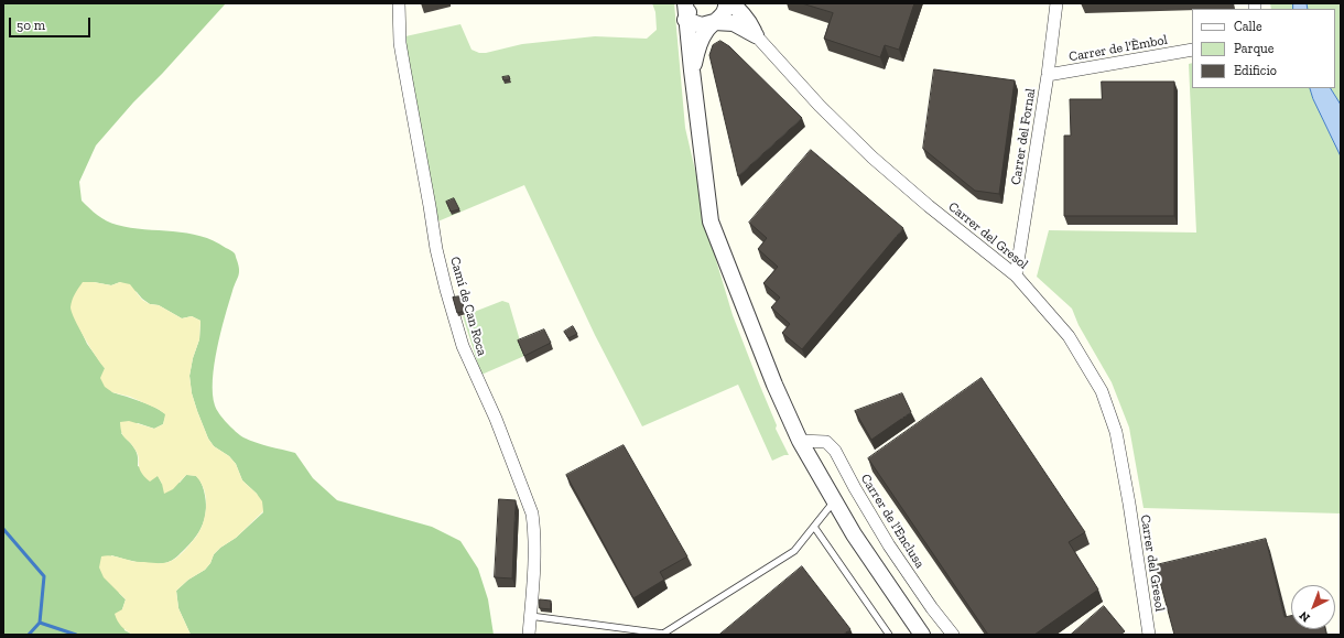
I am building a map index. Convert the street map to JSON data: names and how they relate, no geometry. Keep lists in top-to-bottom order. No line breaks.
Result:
{"streets":{"street":["Carrer de l'Èmbol","Carrer del Fornal","Carrer del Gresol","Camí de Can Roca","Carrer de l'Enclusa"]},"crossings":[["Carrer de l'Èmbol","Carrer del Fornal"],["Carrer del Fornal","Carrer del Gresol"]],"legend":["Calle","Parque","Edificio"],"scale_bar":"50 m","north":"bottom left"}
